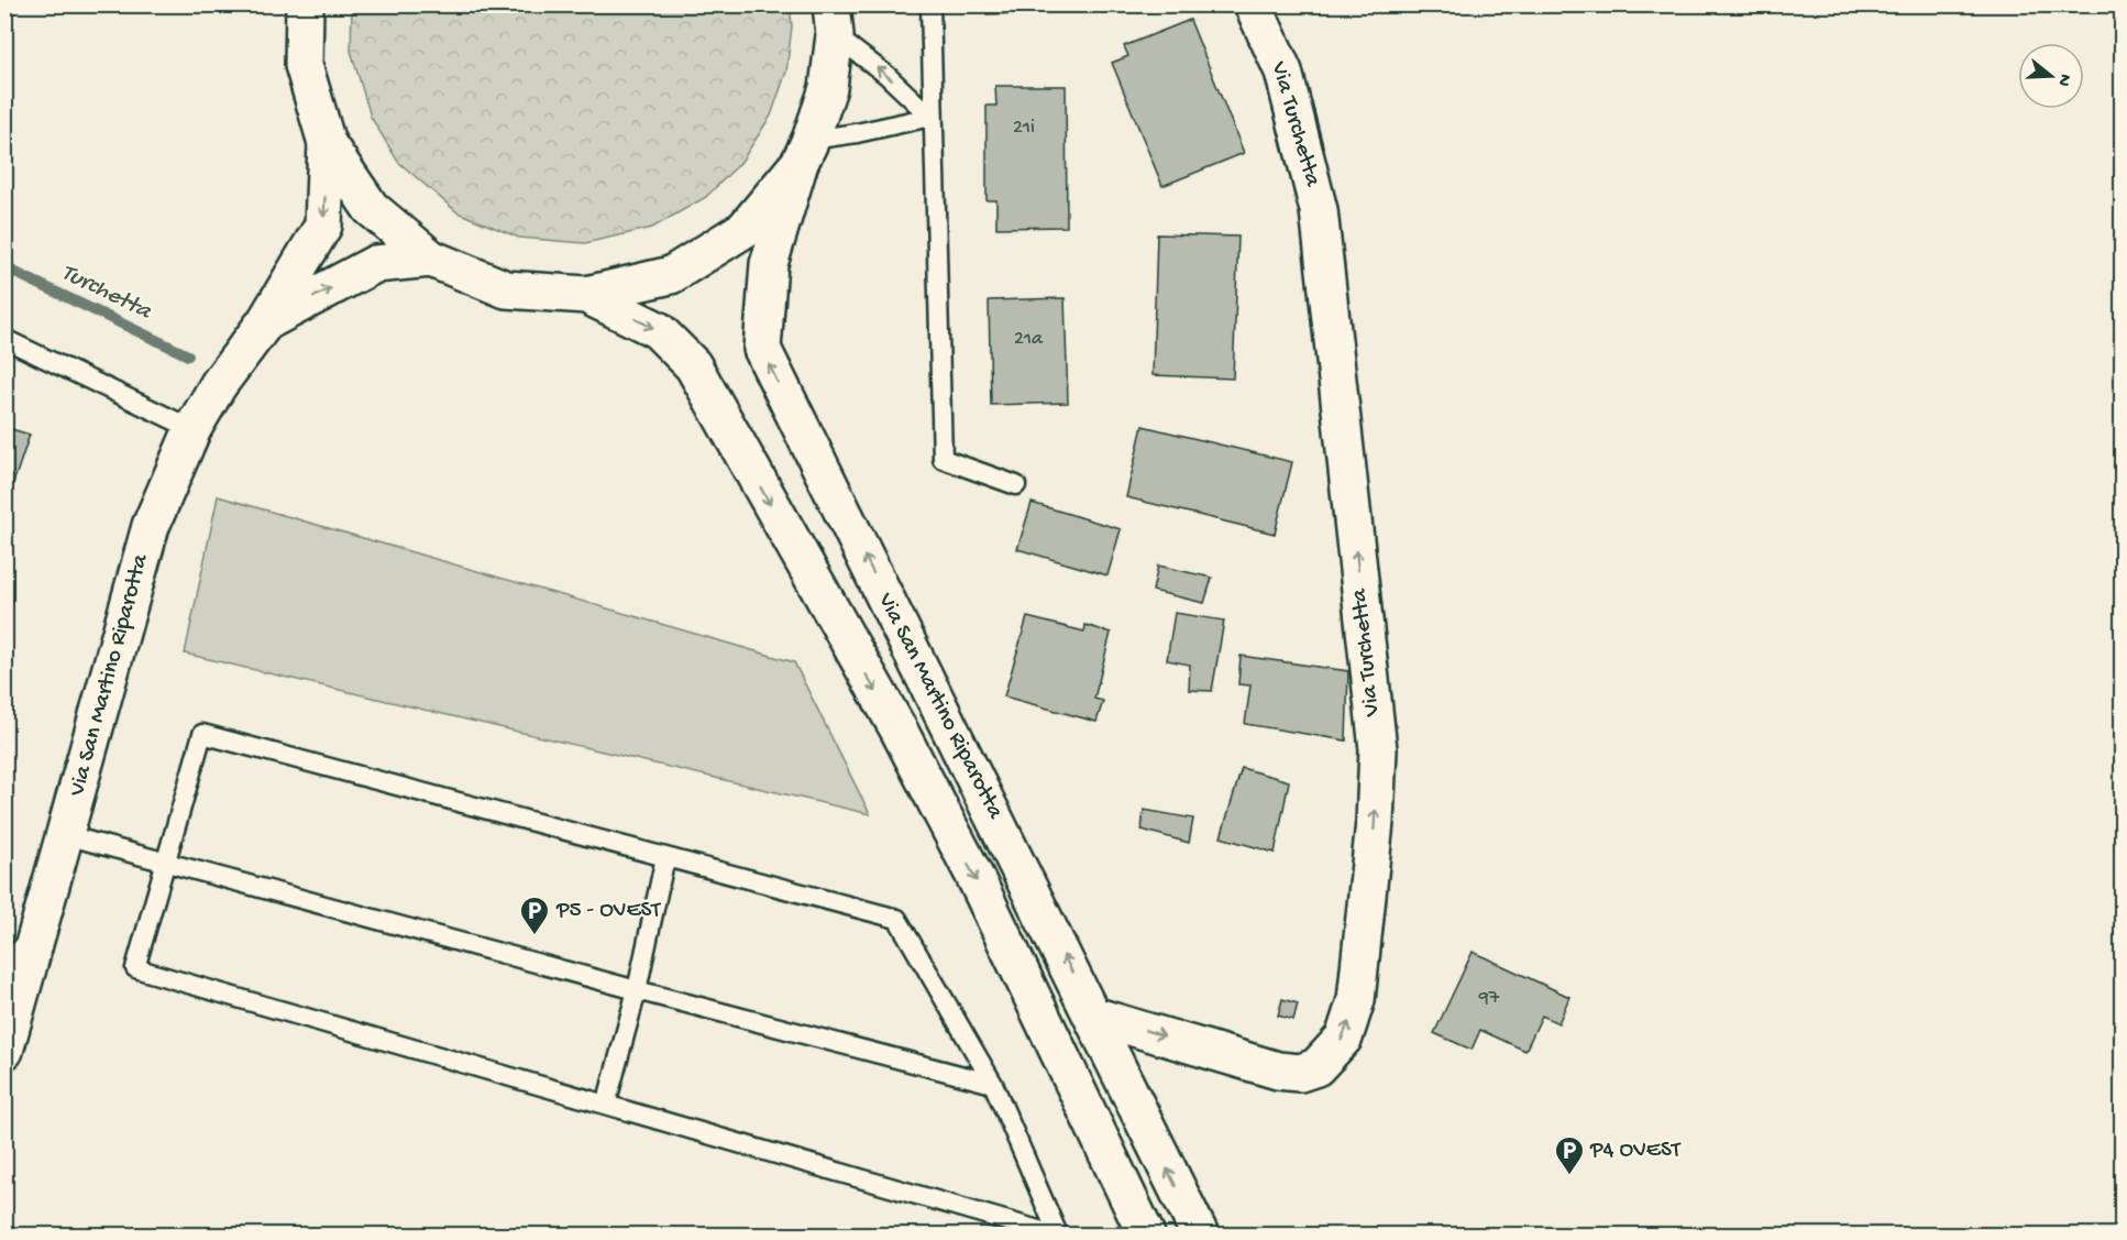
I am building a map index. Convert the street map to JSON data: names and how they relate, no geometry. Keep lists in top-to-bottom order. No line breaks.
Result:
{"streets":{"street":["Via Turchetta","Via San Martino Riparotta"]},"crossings":[["Via Turchetta","Via San Martino Riparotta"]],"water":["Turchetta"],"places":{"parking":["P5 - OVEST","P4 OVEST"]},"house_numbers":["21i","21a","97"],"north":"right"}
